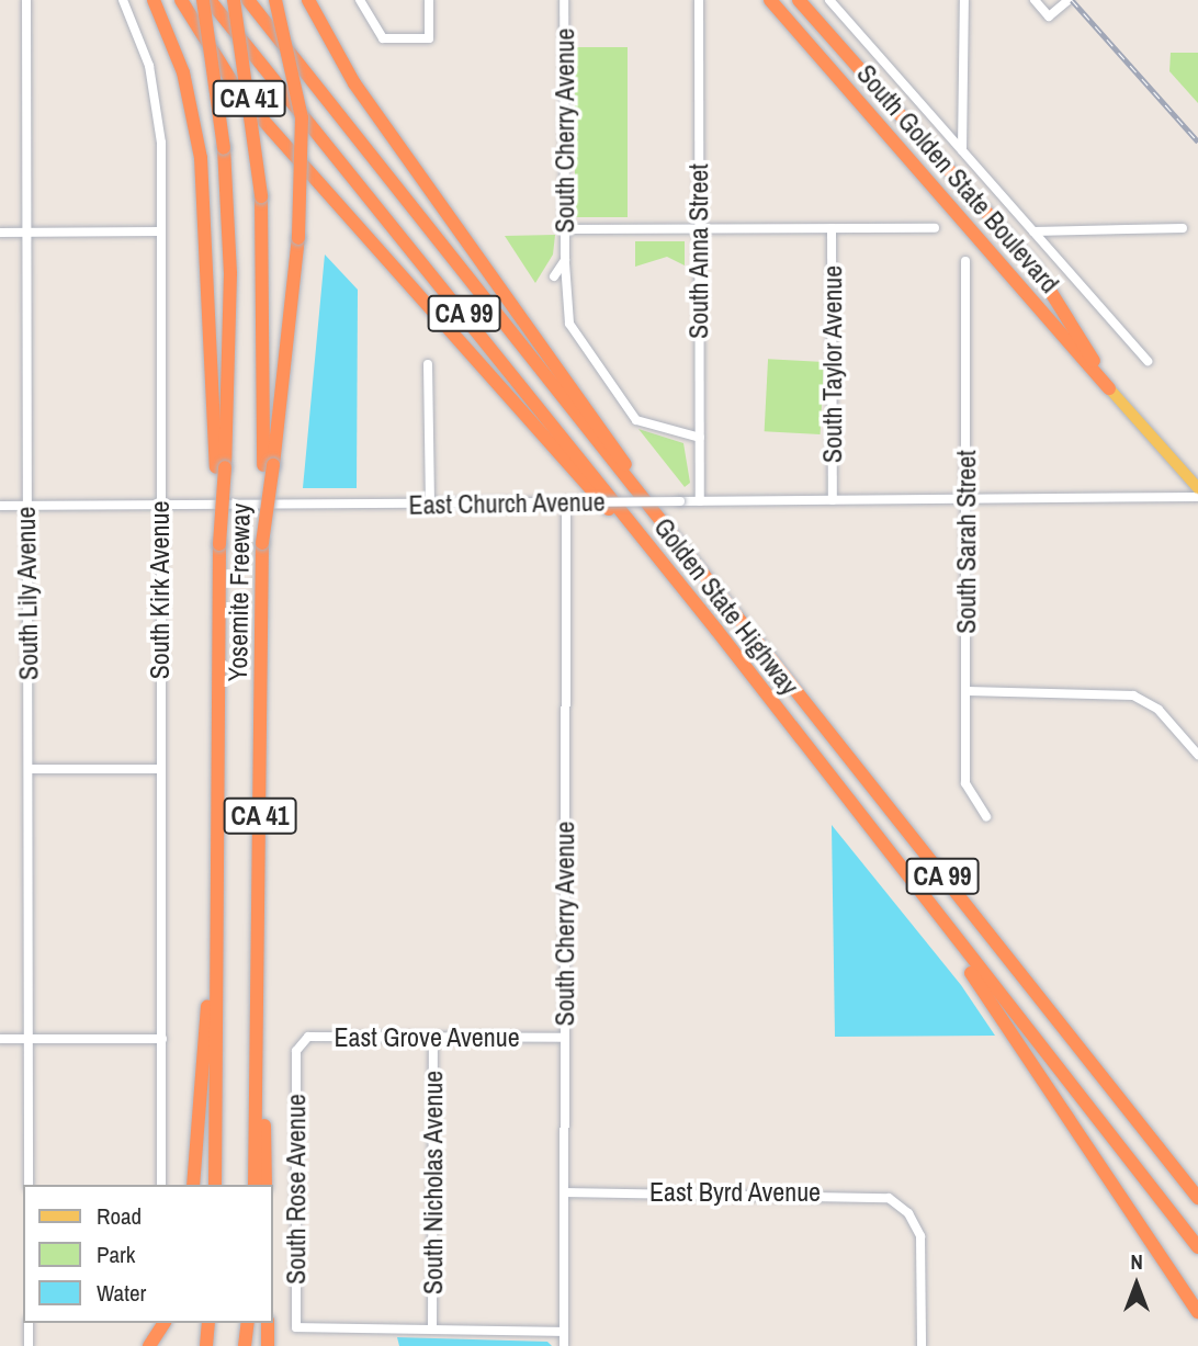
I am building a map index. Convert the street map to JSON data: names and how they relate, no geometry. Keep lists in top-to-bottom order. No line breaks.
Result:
{"streets":{"highway":["CA 41","South Golden State Boulevard","CA 99","Yosemite Freeway","Golden State Highway"],"street":["South Cherry Avenue","South Anna Street","South Taylor Avenue","East Church Avenue","South Sarah Street","South Kirk Avenue","South Lily Avenue","East Grove Avenue","South Nicholas Avenue","South Rose Avenue","East Byrd Avenue"]},"crossings":[["South Cherry Avenue","South Anna Street"],["South Cherry Avenue","East Church Avenue"],["South Cherry Avenue","East Grove Avenue"],["South Cherry Avenue","East Byrd Avenue"],["South Anna Street","East Church Avenue"],["South Taylor Avenue","East Church Avenue"],["East Church Avenue","South Sarah Street"],["East Church Avenue","South Kirk Avenue"],["East Church Avenue","South Lily Avenue"],["East Grove Avenue","South Nicholas Avenue"],["East Grove Avenue","South Rose Avenue"],["South Nicholas Avenue","South Rose Avenue"]],"legend":["Road","Park","Water"],"north":"top"}
